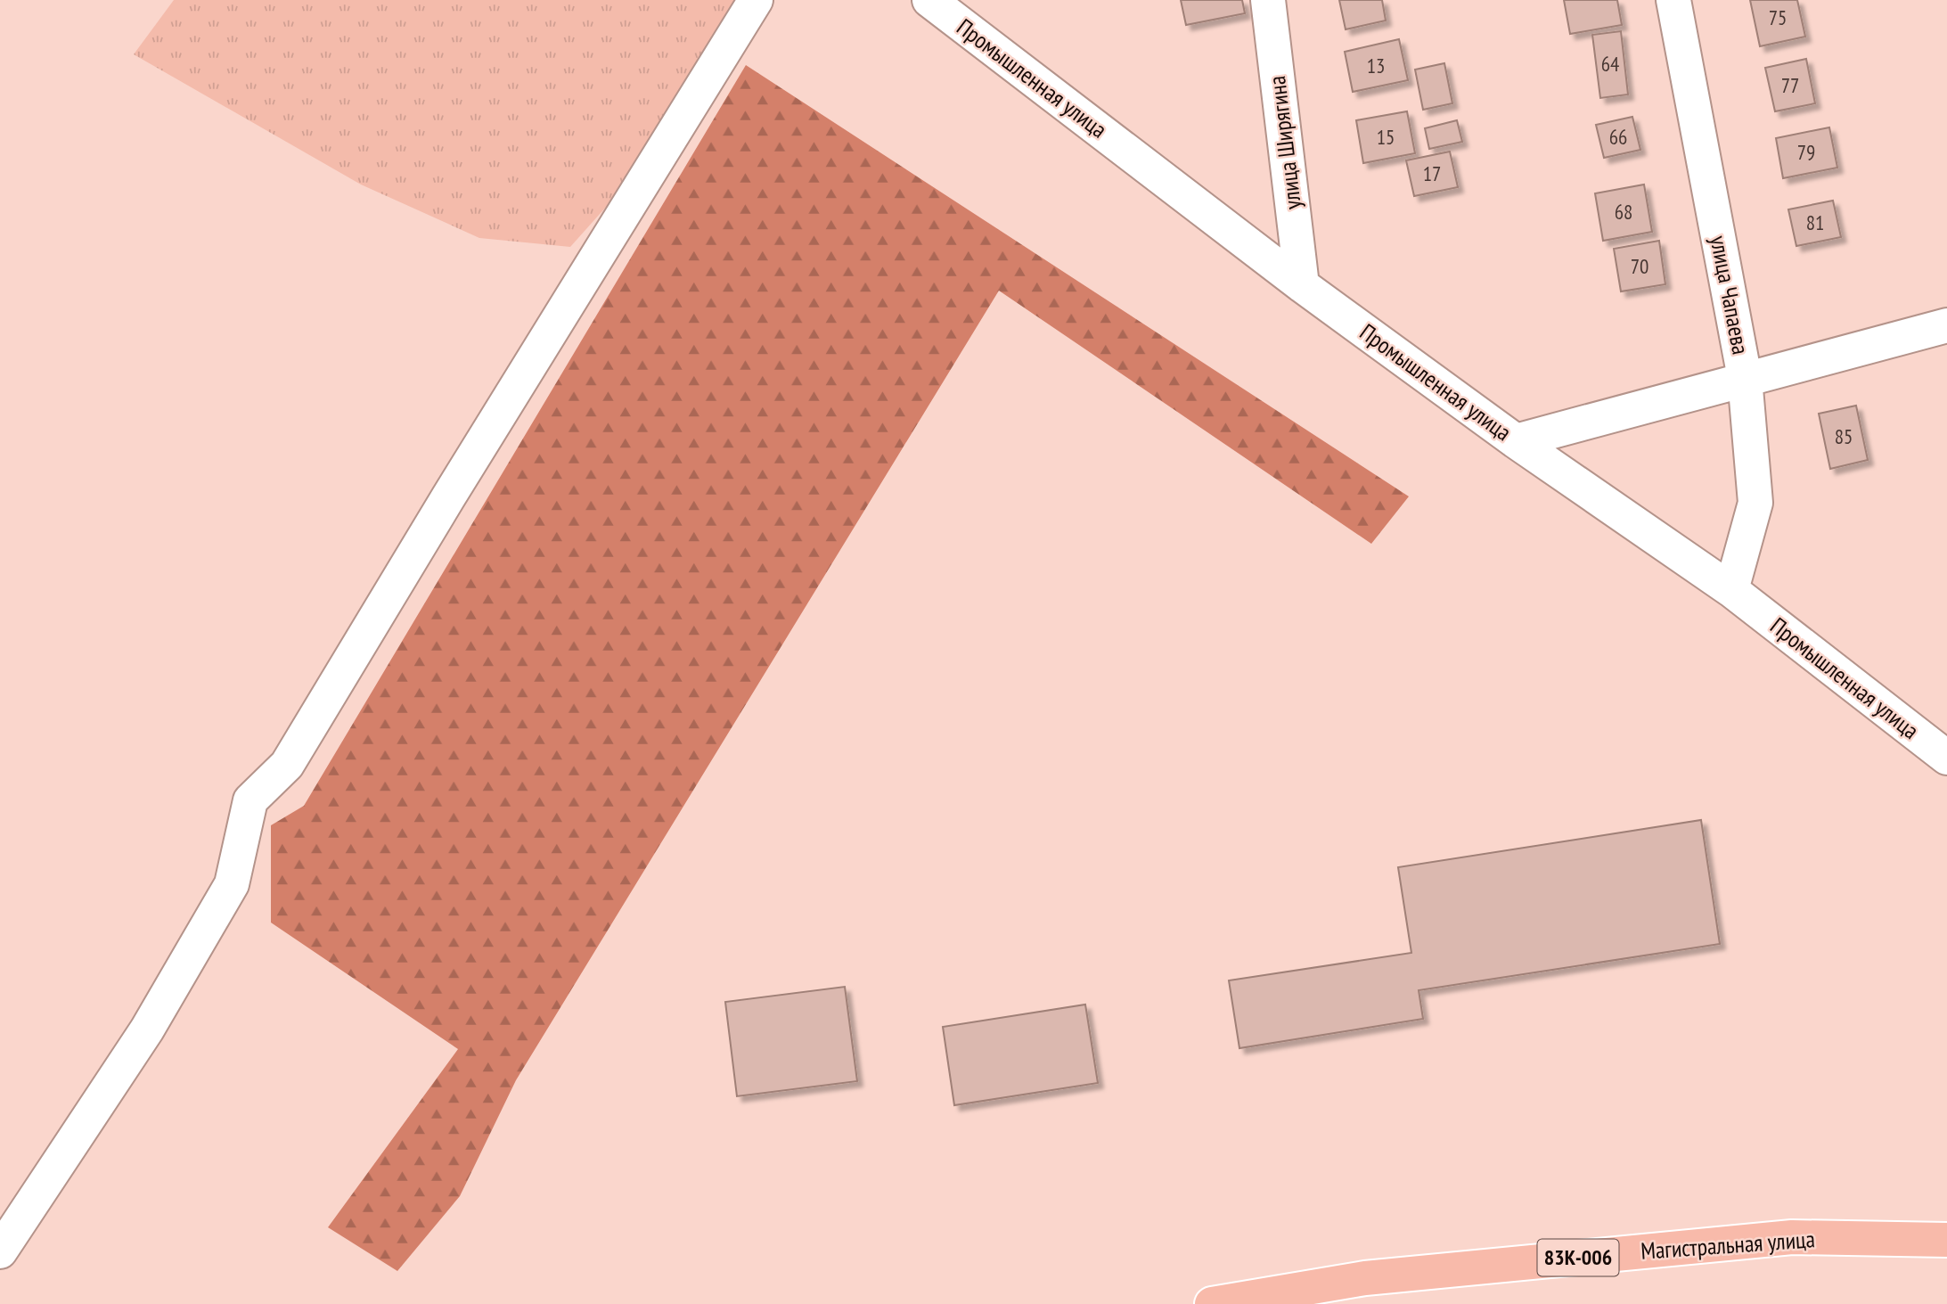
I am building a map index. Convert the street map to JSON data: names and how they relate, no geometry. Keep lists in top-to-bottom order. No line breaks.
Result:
{"streets":{"main road":["Магистральная улица","83К-006"],"street":["Промышленная улица","улица Ширягина","улица Чапаева"]},"crossings":[["Промышленная улица","улица Ширягина"],["Промышленная улица","улица Чапаева"]],"house_numbers":["75","64","13","77","15","66","79","17","68","81","70","85"]}
